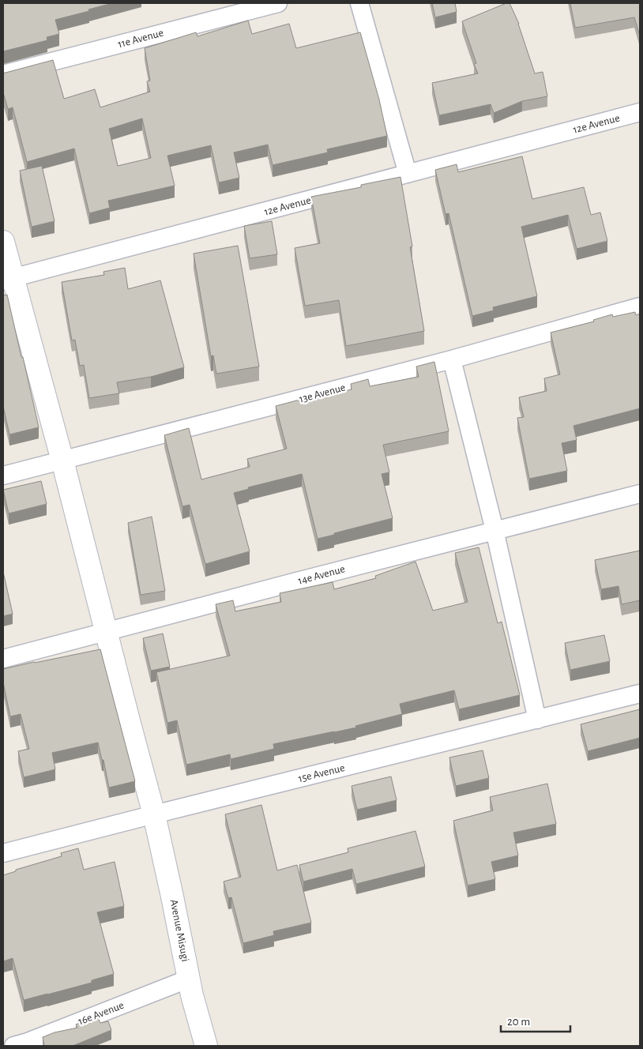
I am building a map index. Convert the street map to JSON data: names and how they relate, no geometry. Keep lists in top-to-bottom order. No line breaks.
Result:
{"streets":{"street":["11e Avenue","12e Avenue","13e Avenue","14e Avenue","15e Avenue","Avenue Misugi","16e Avenue"]},"crossings":[["12e Avenue","Avenue Misugi"],["13e Avenue","Avenue Misugi"],["14e Avenue","Avenue Misugi"],["15e Avenue","Avenue Misugi"],["Avenue Misugi","16e Avenue"]],"scale_bar":"20 m"}
